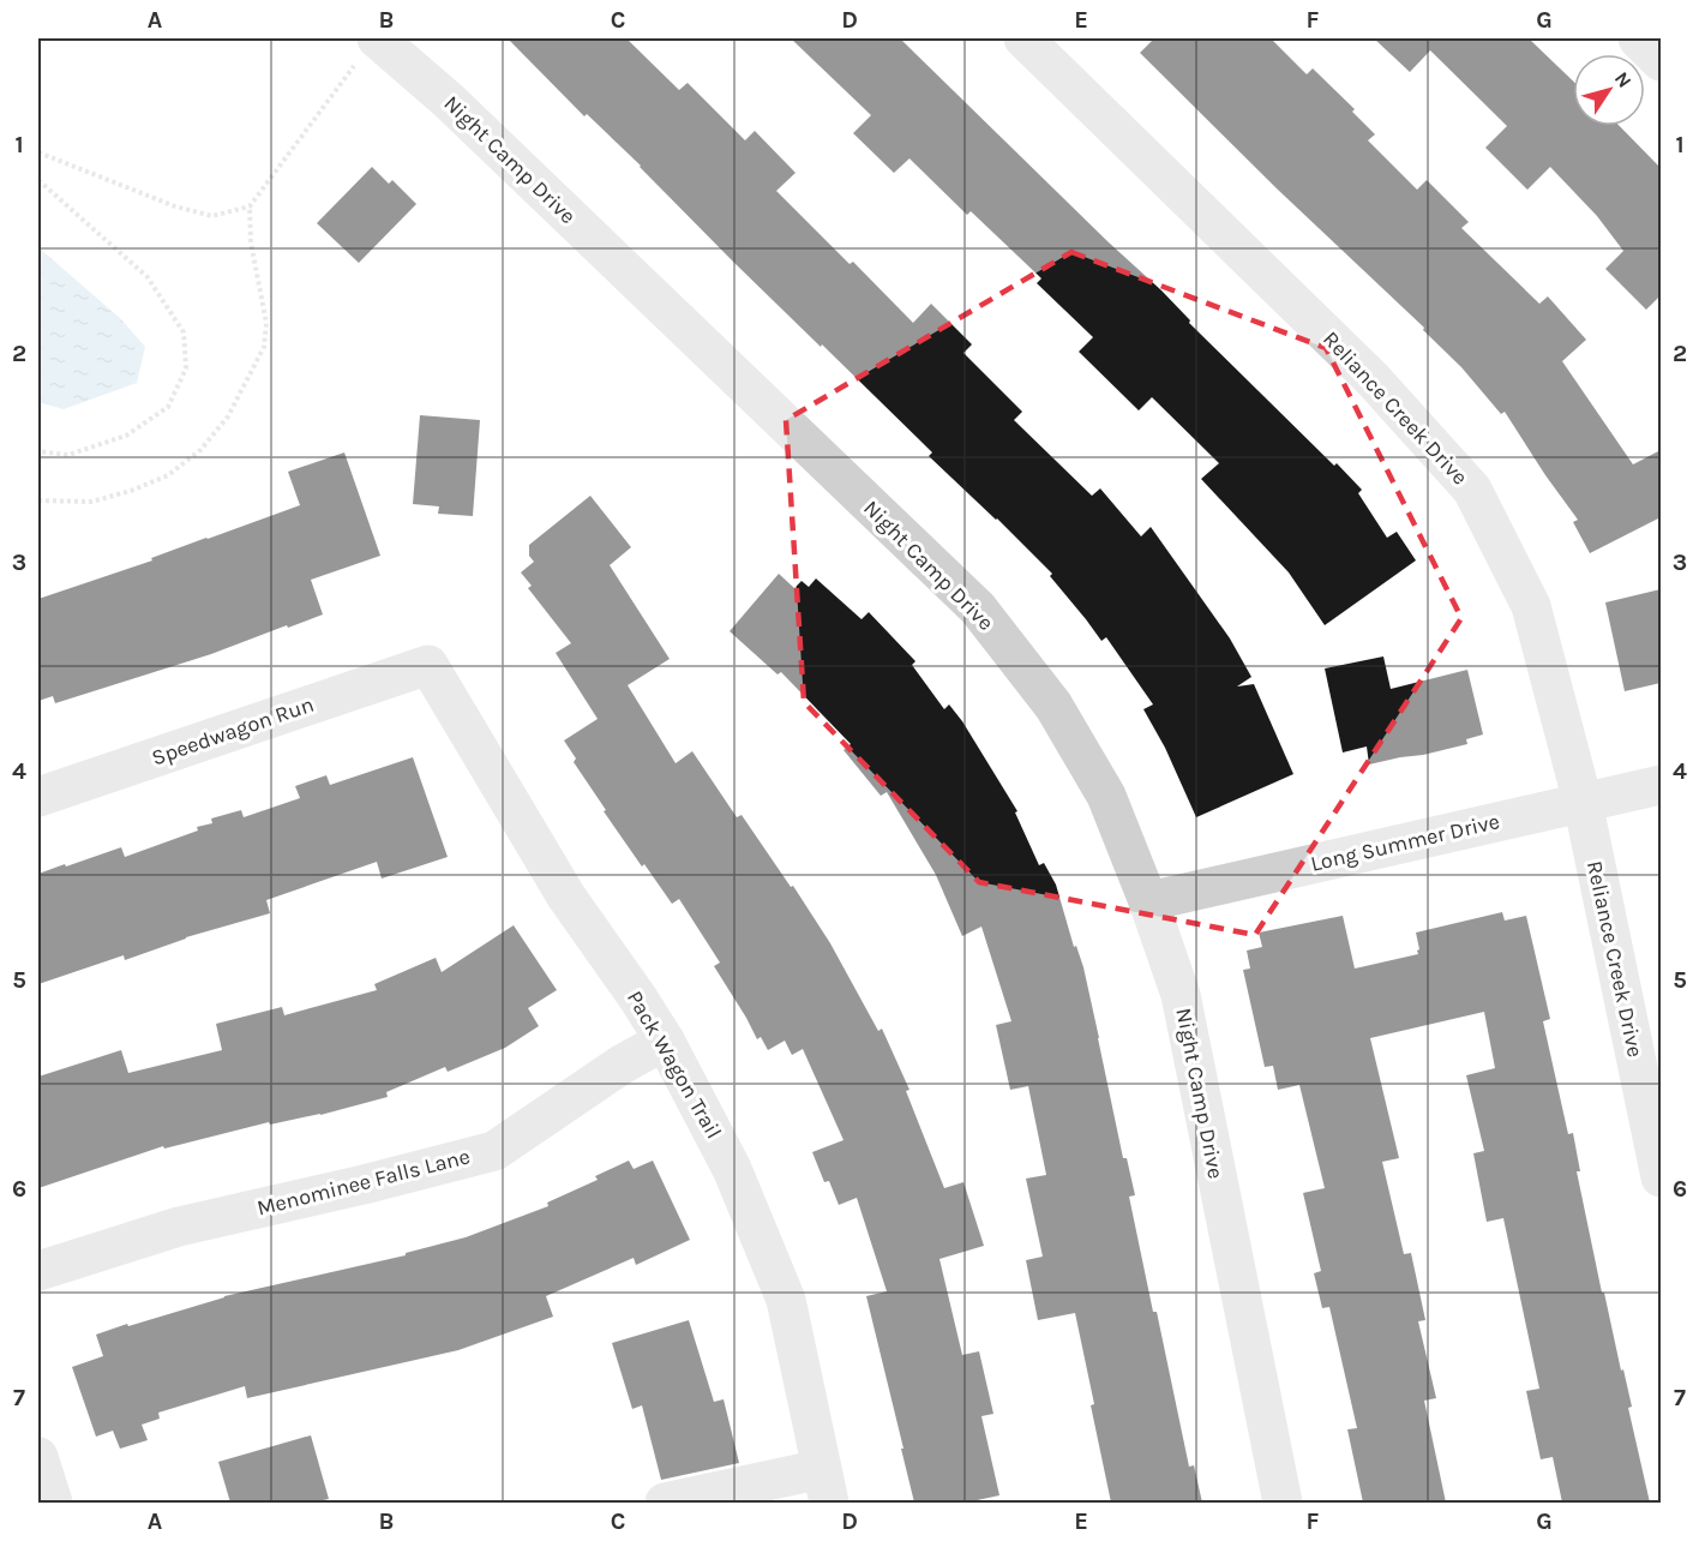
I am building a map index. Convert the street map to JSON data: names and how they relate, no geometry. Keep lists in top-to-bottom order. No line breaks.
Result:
{"streets":{"street":["Night Camp Drive","Reliance Creek Drive","Speedwagon Run","Long Summer Drive","Pack Wagon Trail","Menominee Falls Lane"]},"crossings":[["Night Camp Drive","Long Summer Drive"],["Reliance Creek Drive","Long Summer Drive"],["Speedwagon Run","Pack Wagon Trail"],["Pack Wagon Trail","Menominee Falls Lane"]],"north":"top right","grid":{"columns":["A","B","C","D","E","F","G"],"rows":["1","2","3","4","5","6","7"]}}
